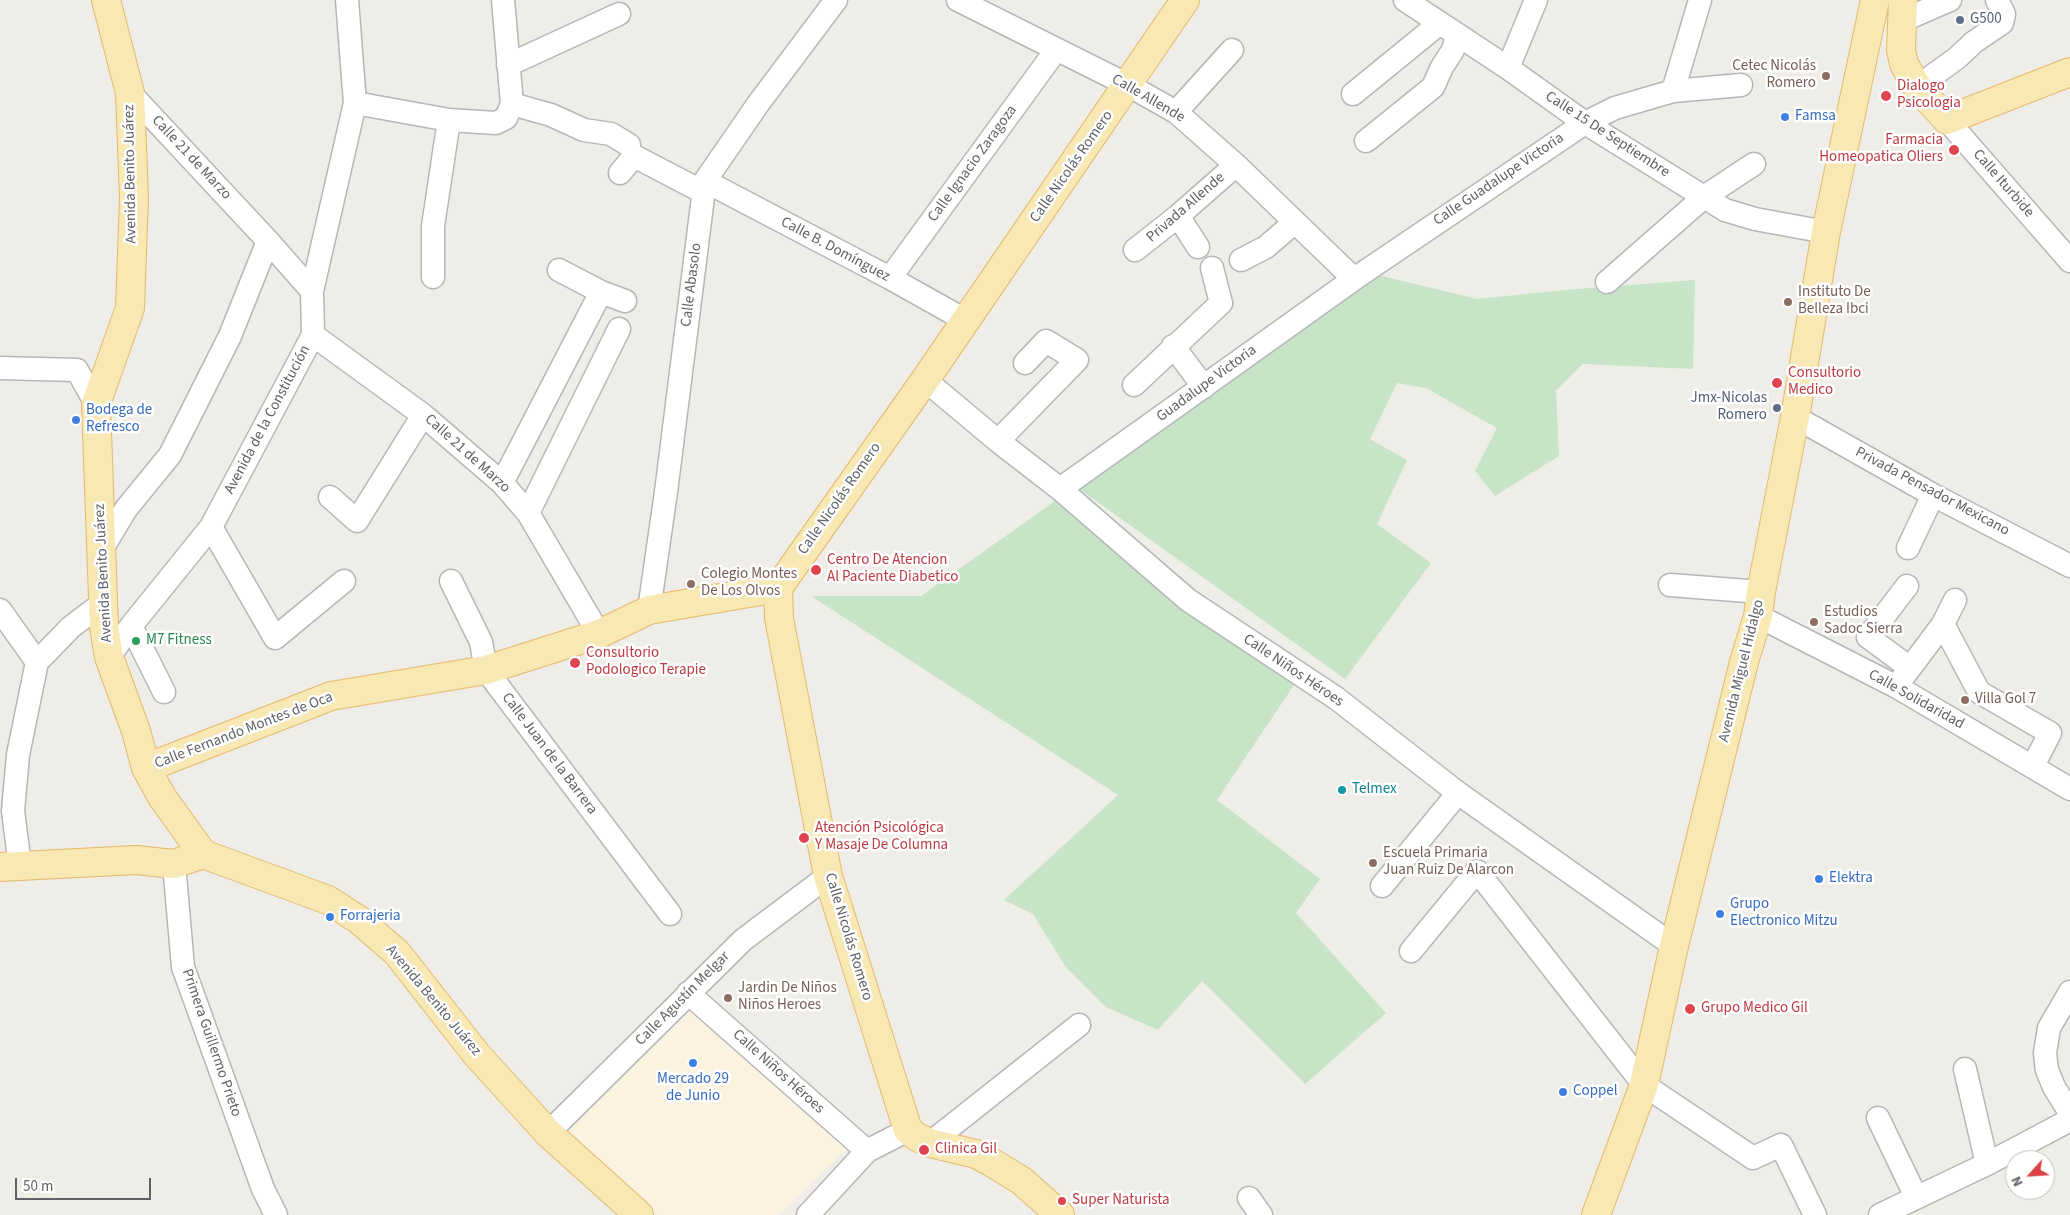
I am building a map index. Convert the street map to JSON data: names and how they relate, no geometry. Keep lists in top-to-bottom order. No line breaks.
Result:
{"streets":{"main road":["Calle Nicolás Romero","Avenida Benito Juárez","Calle Iturbide","Avenida Miguel Hidalgo","Calle Fernando Montes de Oca"],"street":["Calle Allende","Calle 15 De Septiembre","Calle 21 de Marzo","Calle Ignacio Zaragoza","Calle Guadalupe Victoria","Privada Allende","Calle B. Domínguez","Calle Abasolo","Guadalupe Victoria","Avenida de la Constitución","Privada Pensador Mexicano","Calle Niños Héroes","Calle Solidaridad","Calle Juan de la Barrera","Calle Agustín Melgar","Primera Guillermo Prieto"]},"crossings":[["Calle Allende","Calle Ignacio Zaragoza"],["Calle Allende","Calle Nicolás Romero"],["Calle Allende","Calle Guadalupe Victoria"],["Calle Allende","Privada Allende"],["Calle Allende","Guadalupe Victoria"],["Calle 15 De Septiembre","Calle Guadalupe Victoria"],["Calle 15 De Septiembre","Avenida Miguel Hidalgo"],["Calle 21 de Marzo","Avenida Benito Juárez"],["Calle 21 de Marzo","Avenida de la Constitución"],["Calle 21 de Marzo","Calle Fernando Montes de Oca"],["Calle Ignacio Zaragoza","Calle B. Domínguez"],["Calle Nicolás Romero","Calle B. Domínguez"],["Calle Nicolás Romero","Calle Niños Héroes"],["Calle Nicolás Romero","Calle Fernando Montes de Oca"],["Calle Nicolás Romero","Calle Agustín Melgar"],["Avenida Benito Juárez","Avenida de la Constitución"],["Avenida Benito Juárez","Calle Fernando Montes de Oca"],["Avenida Benito Juárez","Calle Agustín Melgar"],["Calle Guadalupe Victoria","Guadalupe Victoria"],["Calle B. Domínguez","Calle Abasolo"],["Calle Abasolo","Calle Fernando Montes de Oca"],["Guadalupe Victoria","Calle Niños Héroes"],["Privada Pensador Mexicano","Avenida Miguel Hidalgo"],["Calle Niños Héroes","Avenida Miguel Hidalgo"],["Calle Niños Héroes","Calle Agustín Melgar"],["Avenida Miguel Hidalgo","Calle Solidaridad"],["Calle Fernando Montes de Oca","Calle Juan de la Barrera"]],"places":["G500","Cetec Nicolás Romero","Dialogo Psicologia","Famsa","Farmacia Homeopatica Oliers","Instituto De Belleza Ibci","Consultorio Medico","Jmx-Nicolas Romero","Bodega de Refresco","Centro De Atencion Al Paciente Diabetico","Colegio Montes De Los Olvos","Estudios Sadoc Sierra","M7 Fitness","Consultorio Podologico Terapie","Villa Gol 7","Telmex","Atención Psicológica Y Masaje De Columna","Escuela Primaria Juan Ruiz De Alarcon","Elektra","Grupo Electronico Mitzu","Forrajeria","Jardin De Niños Niños Heroes","Grupo Medico Gil","Mercado 29 de Junio","Coppel","Clinica Gil","Super Naturista"],"scale_bar":"50 m","north":"bottom left"}
